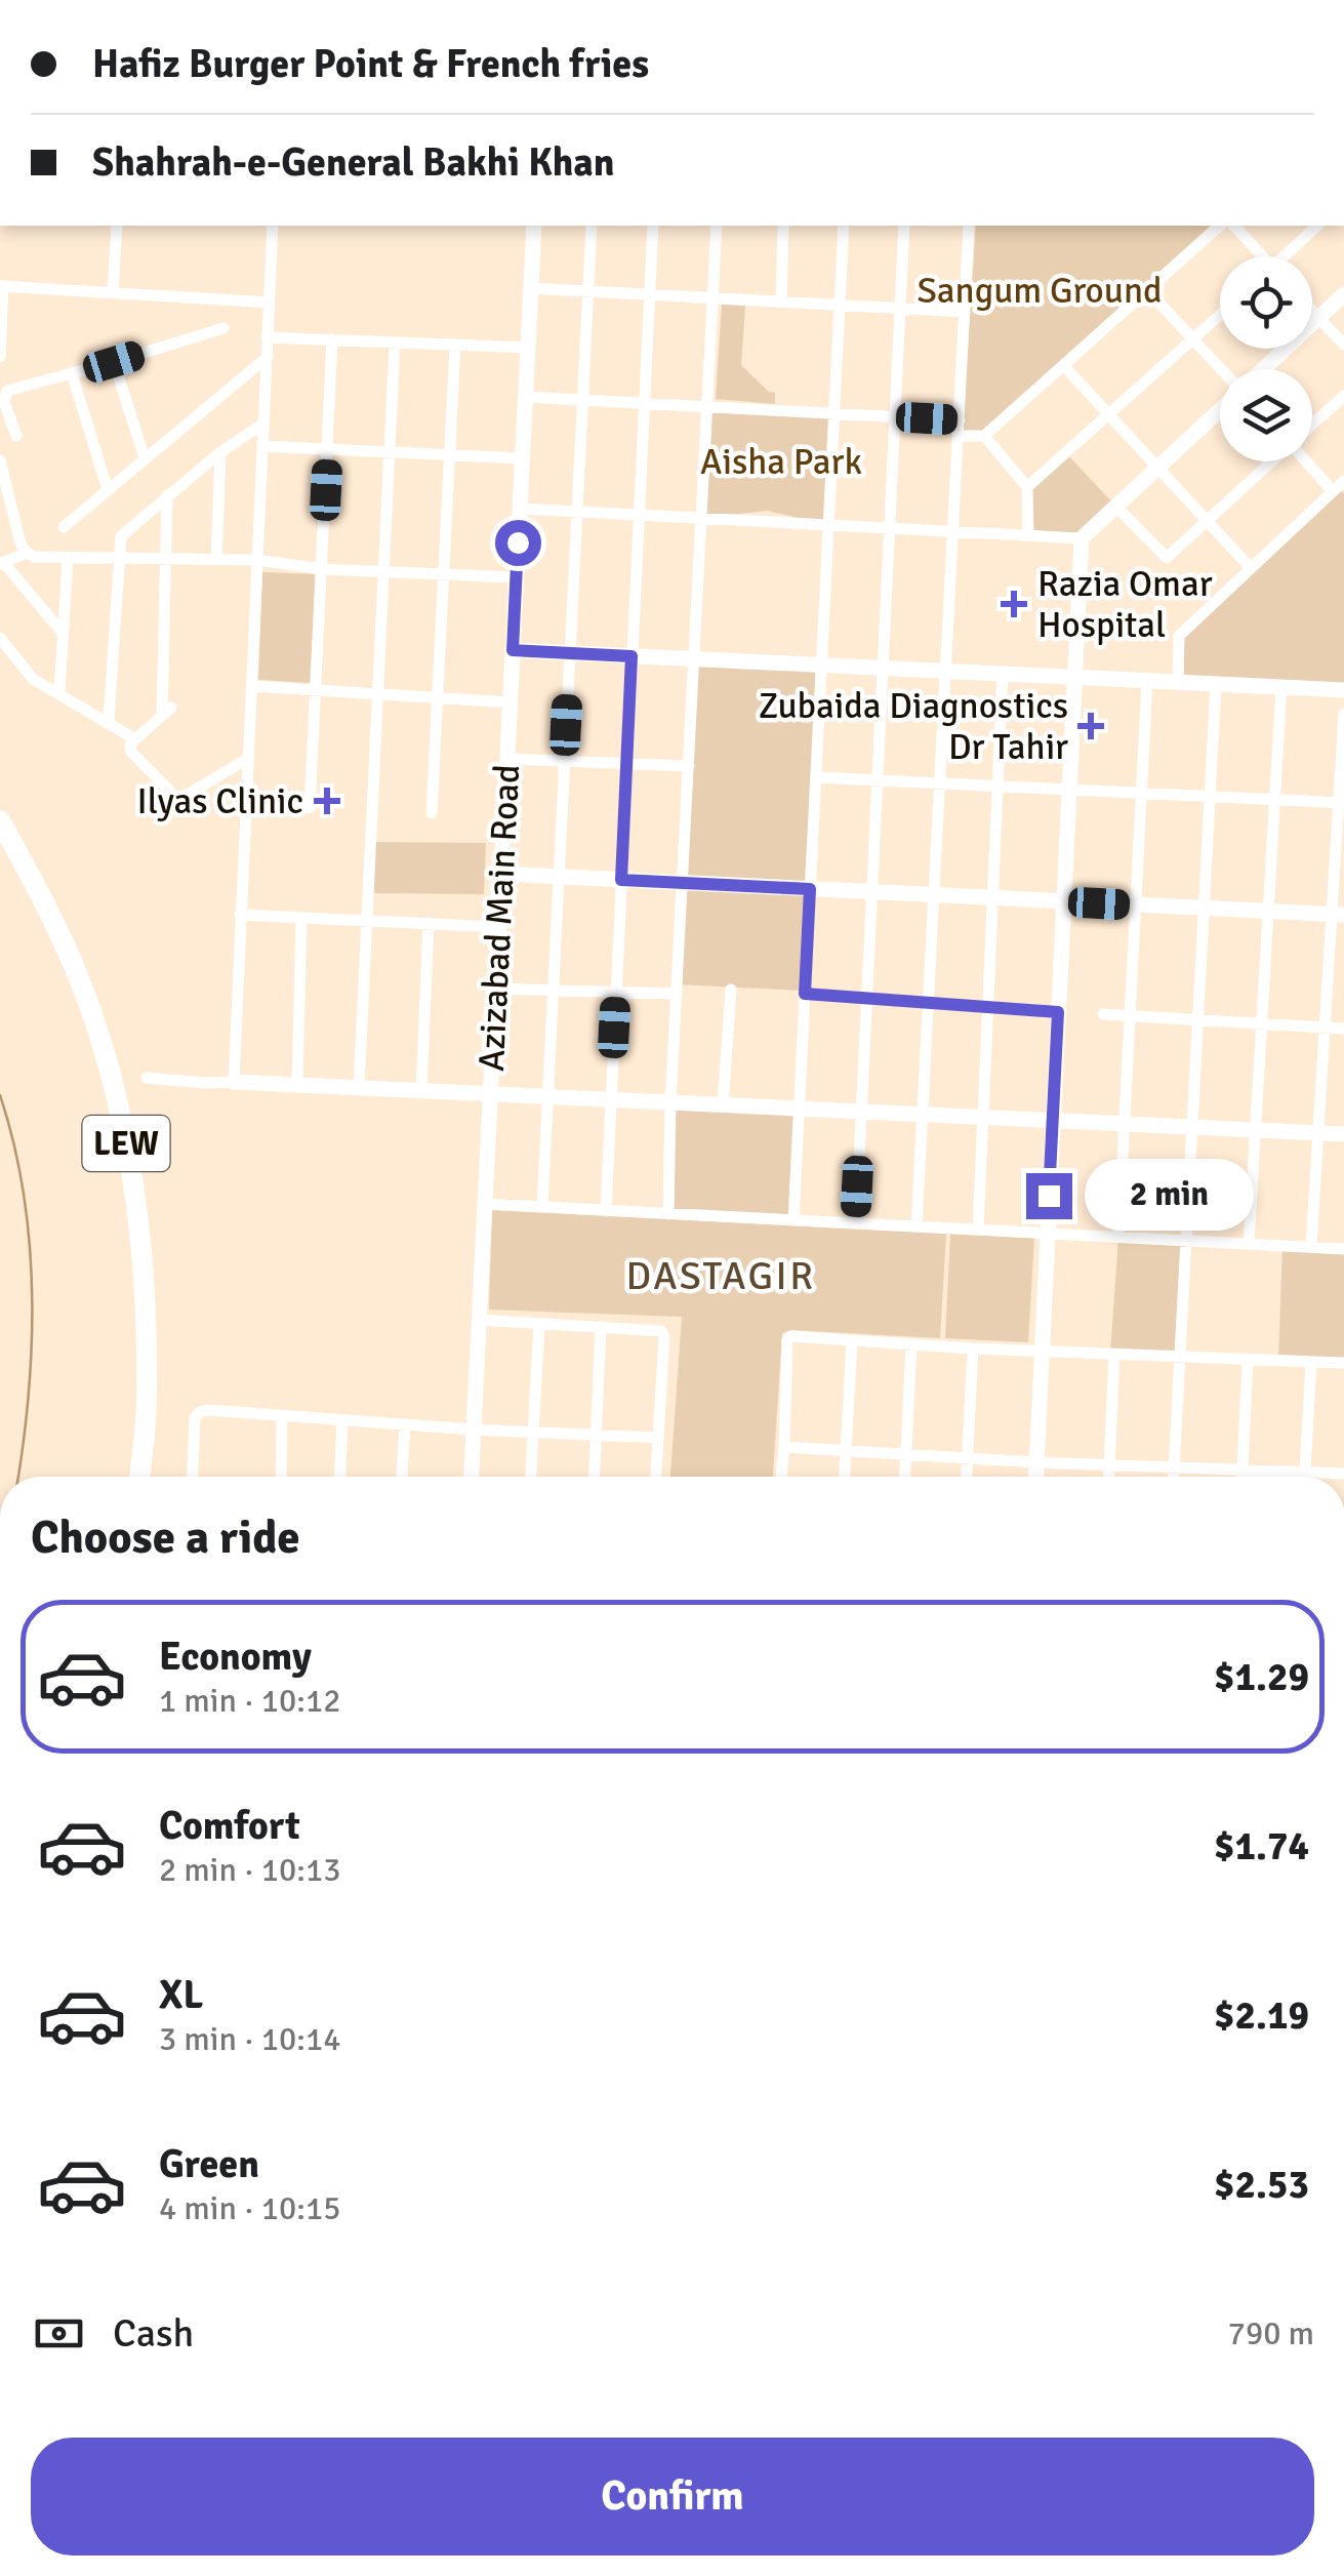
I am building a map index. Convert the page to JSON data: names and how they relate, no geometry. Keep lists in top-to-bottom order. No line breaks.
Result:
{"streets":{"highway":["LEW"],"street":["Azizabad Main Road"]},"districts":["DASTAGIR"],"parks":["Sangum Ground","Aisha Park"],"places":{"health":["Razia Omar Hospital","Zubaida Diagnostics Dr Tahir","Ilyas Clinic"]},"page":{"banner":["Hafiz Burger Point & French fries","Shahrah-e-General Bakhi Khan"],"bubble":"2 min","heading":"Choose a ride","list":[{"name":"Economy","note":"1 min · 10:12","value":"$1.29"},{"name":"Comfort","note":"2 min · 10:13","value":"$1.74"},{"name":"XL","note":"3 min · 10:14","value":"$2.19"},{"name":"Green","note":"4 min · 10:15","value":"$2.53"}],"pay":["Cash","790 m"],"buttons":"Confirm"}}
